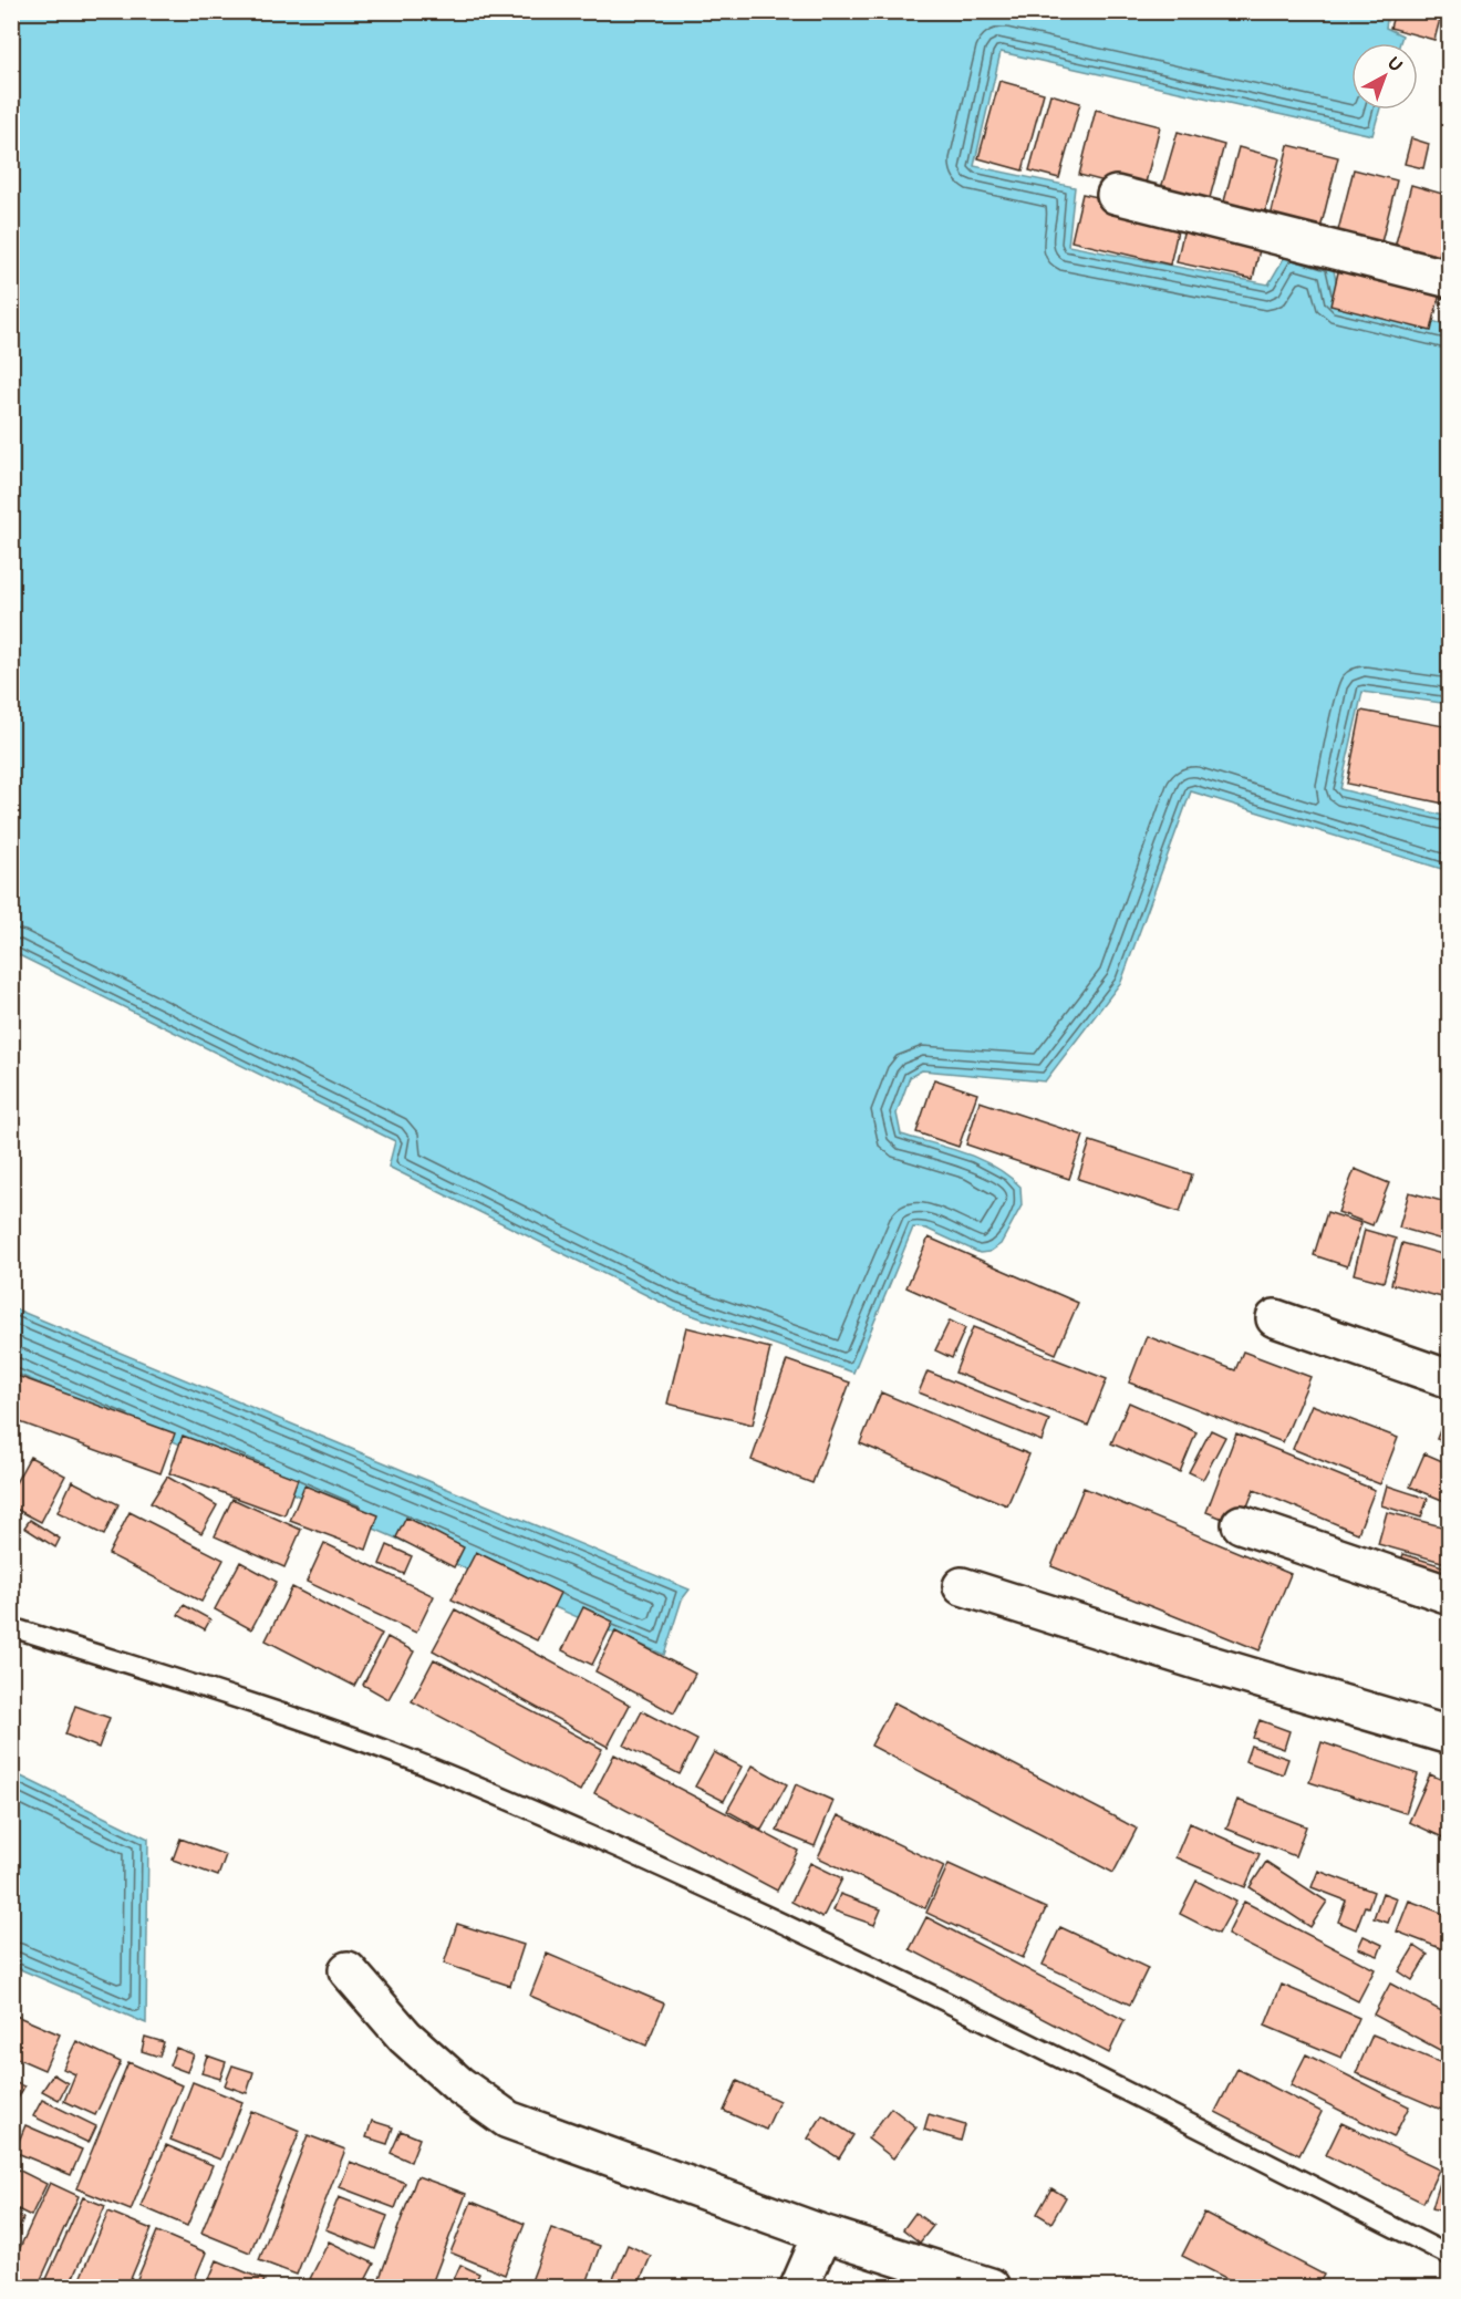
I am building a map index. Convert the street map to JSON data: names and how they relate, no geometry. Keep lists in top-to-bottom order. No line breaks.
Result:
{"north":"top right"}
